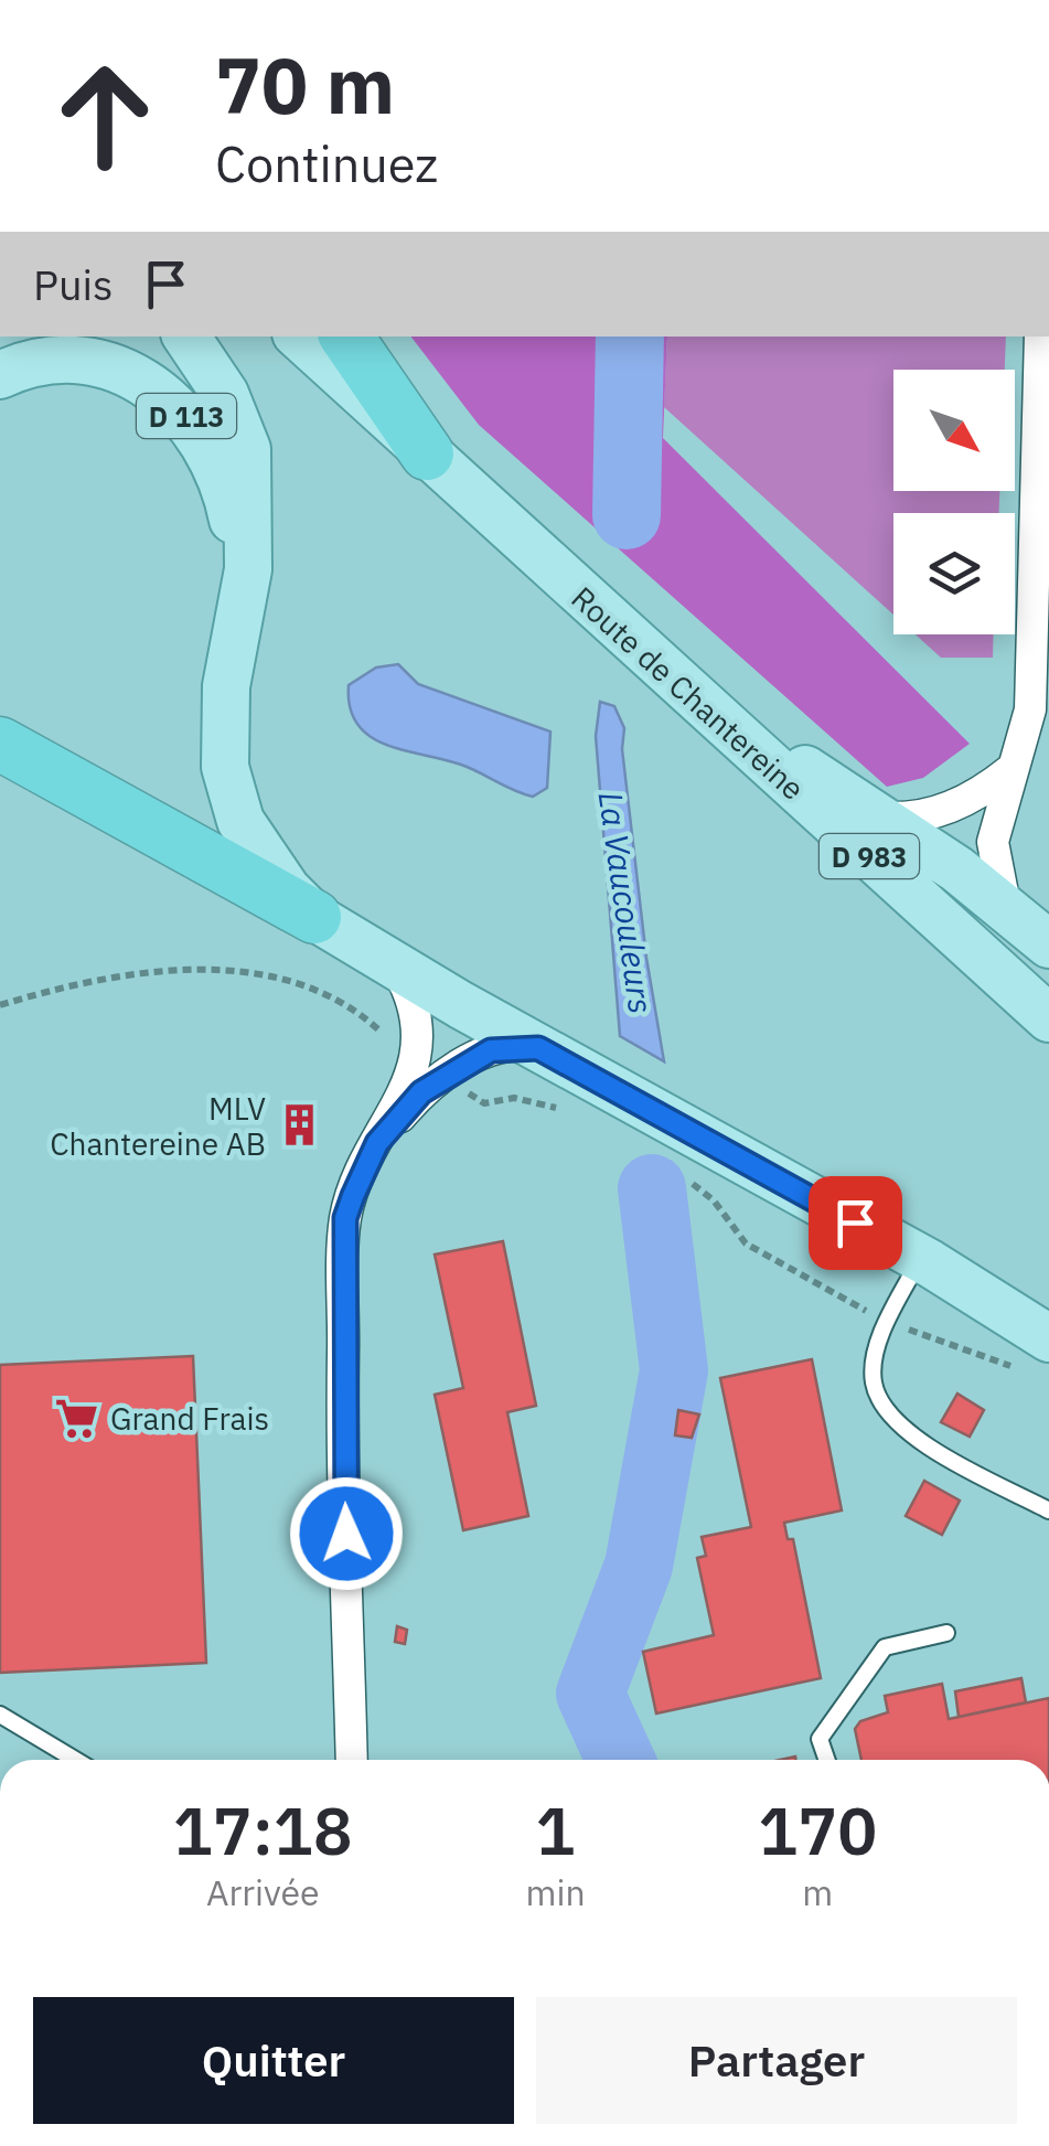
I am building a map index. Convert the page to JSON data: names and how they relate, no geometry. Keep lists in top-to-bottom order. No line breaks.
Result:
{"streets":{"main road":["D 113","Route de Chantereine","D 983"]},"crossings":[["Route de Chantereine","D 983"]],"water":["La Vaucouleurs"],"places":{"building":["MLV Chantereine AB"],"supermarket":["Grand Frais"]},"north":"bottom right","page":{"turn":["70 m","Continuez"],"then":"Puis","eta":["17:18","Arrivée","1","min","170","m"],"buttons":["Quitter","Partager"]}}
